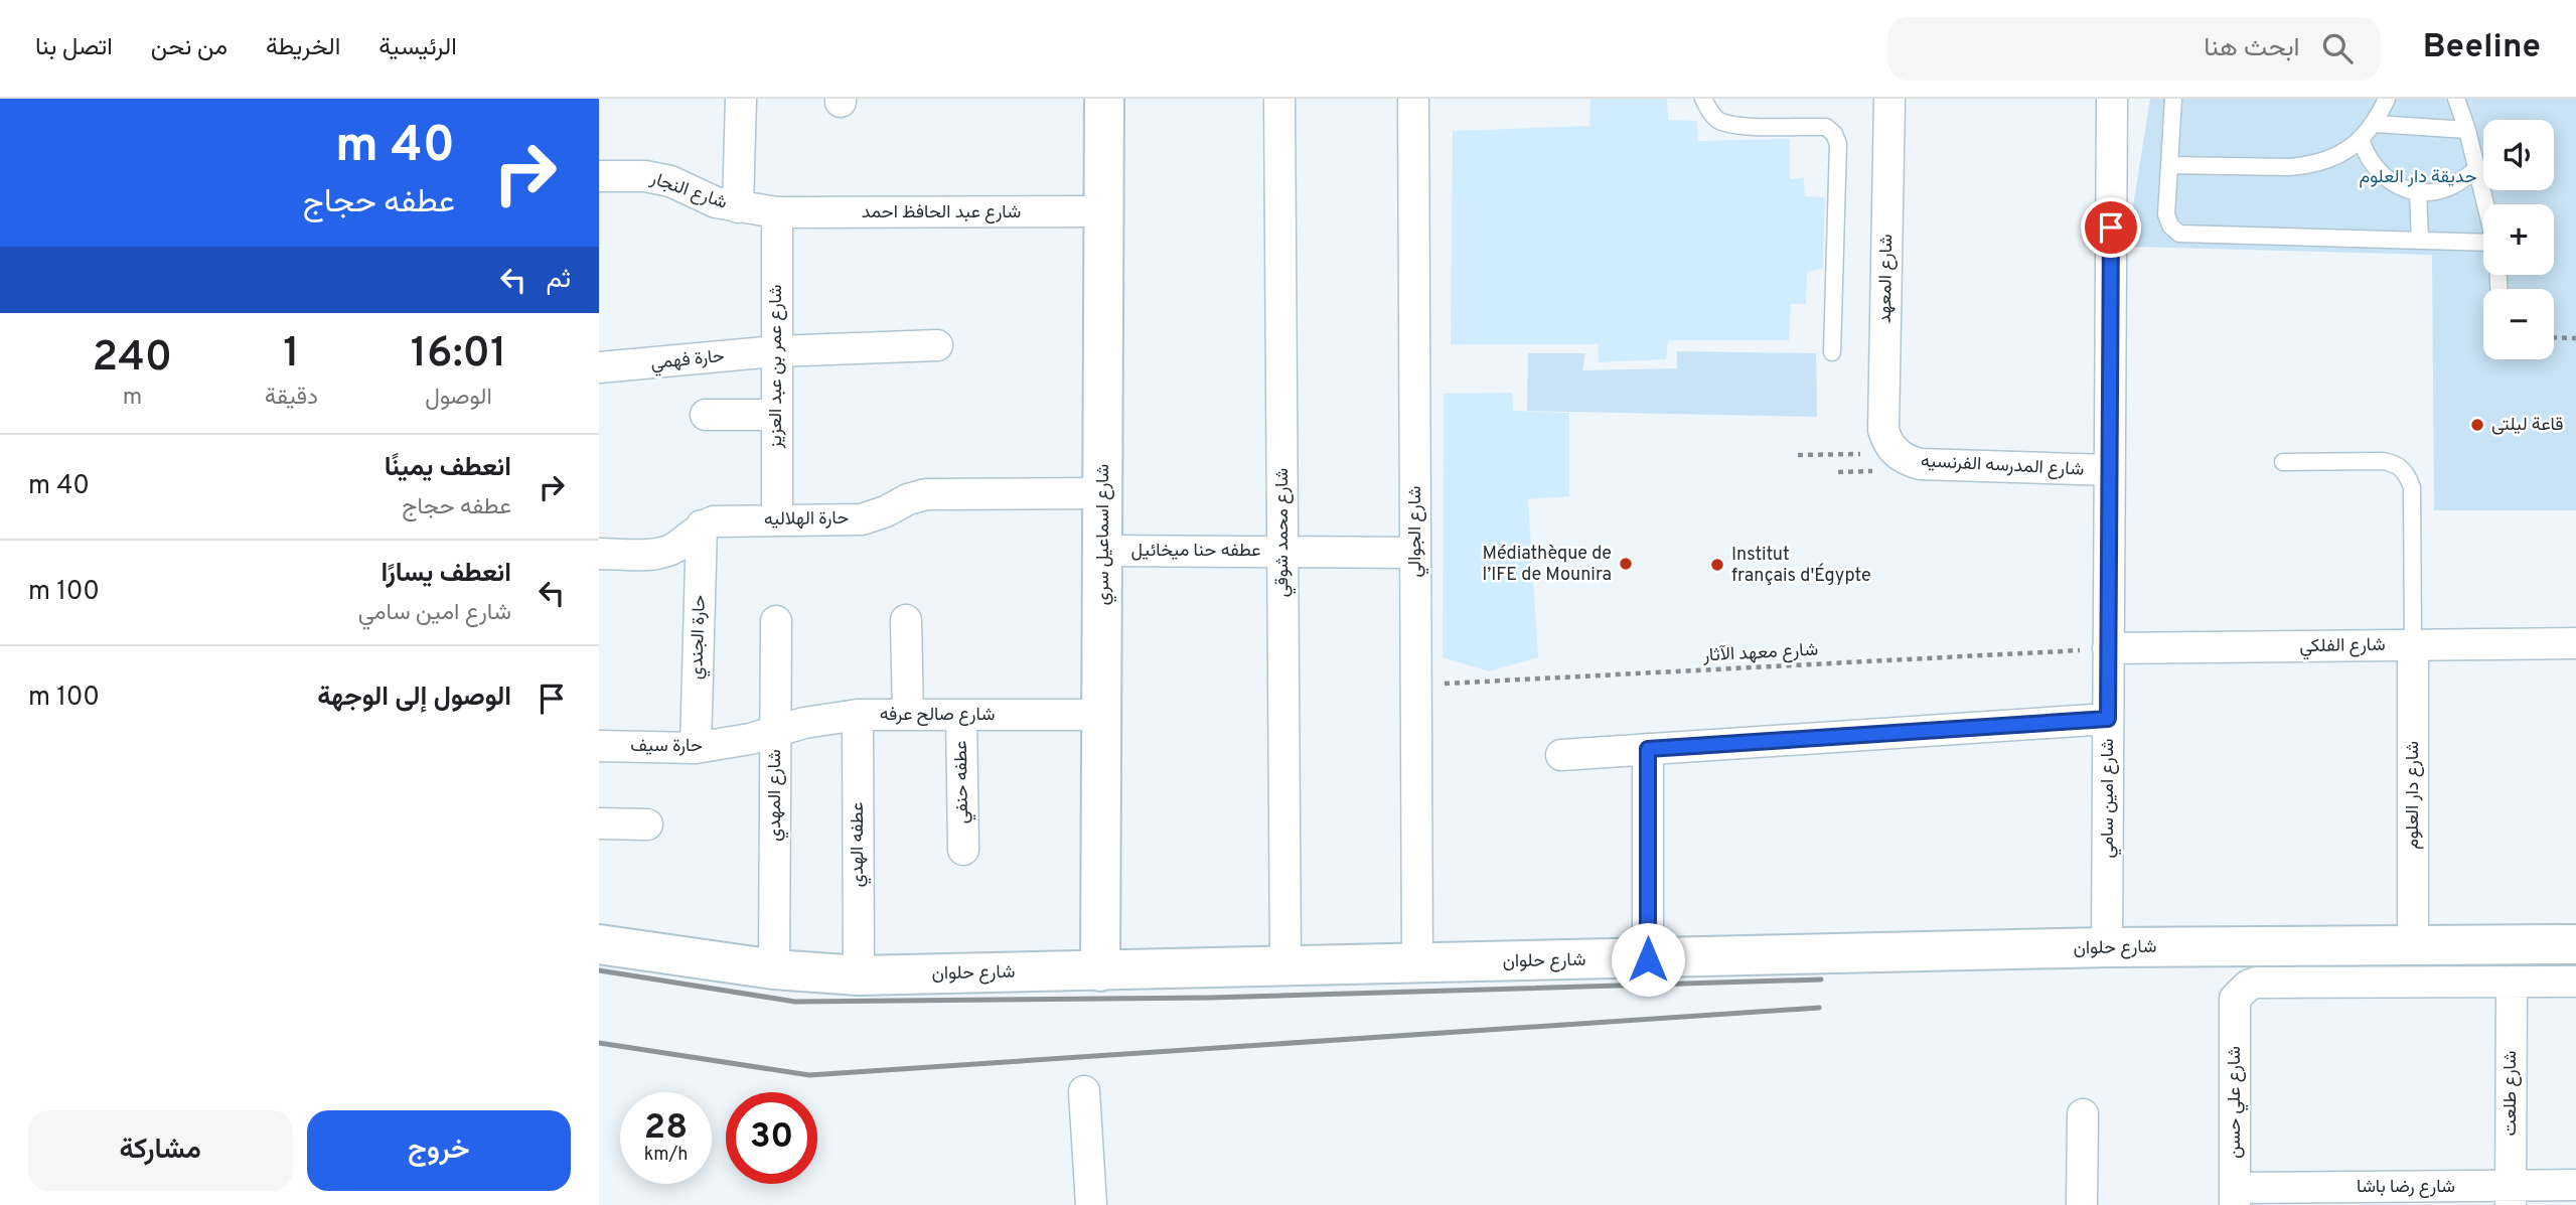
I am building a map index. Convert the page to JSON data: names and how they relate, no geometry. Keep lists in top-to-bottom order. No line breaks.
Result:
{"streets":{"street":["شارع النجار","شارع عبد الحافظ احمد","شارع المعهد","حارة فهمي","شارع عمر بن عبد العزيز","شارع المدرسه الفرنسيه","حارة الهلاليه","شارع الجوالي","شارع محمد شوقي","شارع اسماعيل سري","عطفه حنا ميخائيل","حارة الجندي","شارع الفلكي","شارع صالح عرفه","حارة سيف","عطفه حنفي","شارع المهدي","شارع دار العلوم","شارع امين سامي","عطفه الهدي","شارع حلوان","شارع طلعت","شارع علي حسن","شارع رضا باشا"],"path":["شارع معهد الآثار"]},"crossings":[["شارع النجار","شارع عبد الحافظ احمد"],["شارع النجار","شارع عمر بن عبد العزيز"],["شارع عبد الحافظ احمد","شارع عمر بن عبد العزيز"],["شارع عبد الحافظ احمد","شارع اسماعيل سري"],["شارع المعهد","شارع المدرسه الفرنسيه"],["حارة فهمي","شارع عمر بن عبد العزيز"],["شارع عمر بن عبد العزيز","حارة الهلاليه"],["شارع المدرسه الفرنسيه","شارع امين سامي"],["حارة الهلاليه","شارع اسماعيل سري"],["حارة الهلاليه","حارة الجندي"],["شارع الجوالي","عطفه حنا ميخائيل"],["شارع الجوالي","شارع معهد الآثار"],["شارع الجوالي","شارع حلوان"],["شارع محمد شوقي","عطفه حنا ميخائيل"],["شارع محمد شوقي","شارع حلوان"],["شارع اسماعيل سري","عطفه حنا ميخائيل"],["شارع اسماعيل سري","شارع صالح عرفه"],["شارع اسماعيل سري","شارع حلوان"],["حارة الجندي","حارة سيف"],["شارع الفلكي","شارع معهد الآثار"],["شارع الفلكي","شارع دار العلوم"],["شارع الفلكي","شارع امين سامي"],["شارع معهد الآثار","شارع امين سامي"],["شارع صالح عرفه","حارة سيف"],["شارع صالح عرفه","عطفه حنفي"],["شارع صالح عرفه","شارع المهدي"],["شارع صالح عرفه","عطفه الهدي"],["حارة سيف","شارع المهدي"],["شارع المهدي","شارع حلوان"],["شارع دار العلوم","شارع حلوان"],["شارع امين سامي","شارع حلوان"],["عطفه الهدي","شارع حلوان"],["شارع طلعت","شارع علي حسن"],["شارع طلعت","شارع رضا باشا"],["شارع علي حسن","شارع رضا باشا"]],"parks":["حديقة دار العلوم"],"places":["قاعة ليلتى","Médiathèque de l’IFE de Mounira","Institut français d'Égypte"],"page":{"header":"Beeline","search":"ابحث هنا","nav":["الرئيسية","الخريطة","من نحن","اتصل بنا"],"turn":["40 m","عطفه حجاج"],"map_buttons":["+","−"],"then":"ثم","eta":["16:01","الوصول","1","دقيقة","240","m"],"list":[{"name":"انعطف يمينًا","note":"عطفه حجاج","value":"40 m"},{"name":"انعطف يسارًا","note":"شارع امين سامي","value":"100 m"},{"name":"الوصول إلى الوجهة","value":"100 m"}],"speed":"28 km/h","limit":"30","buttons":["خروج","مشاركة"]}}
